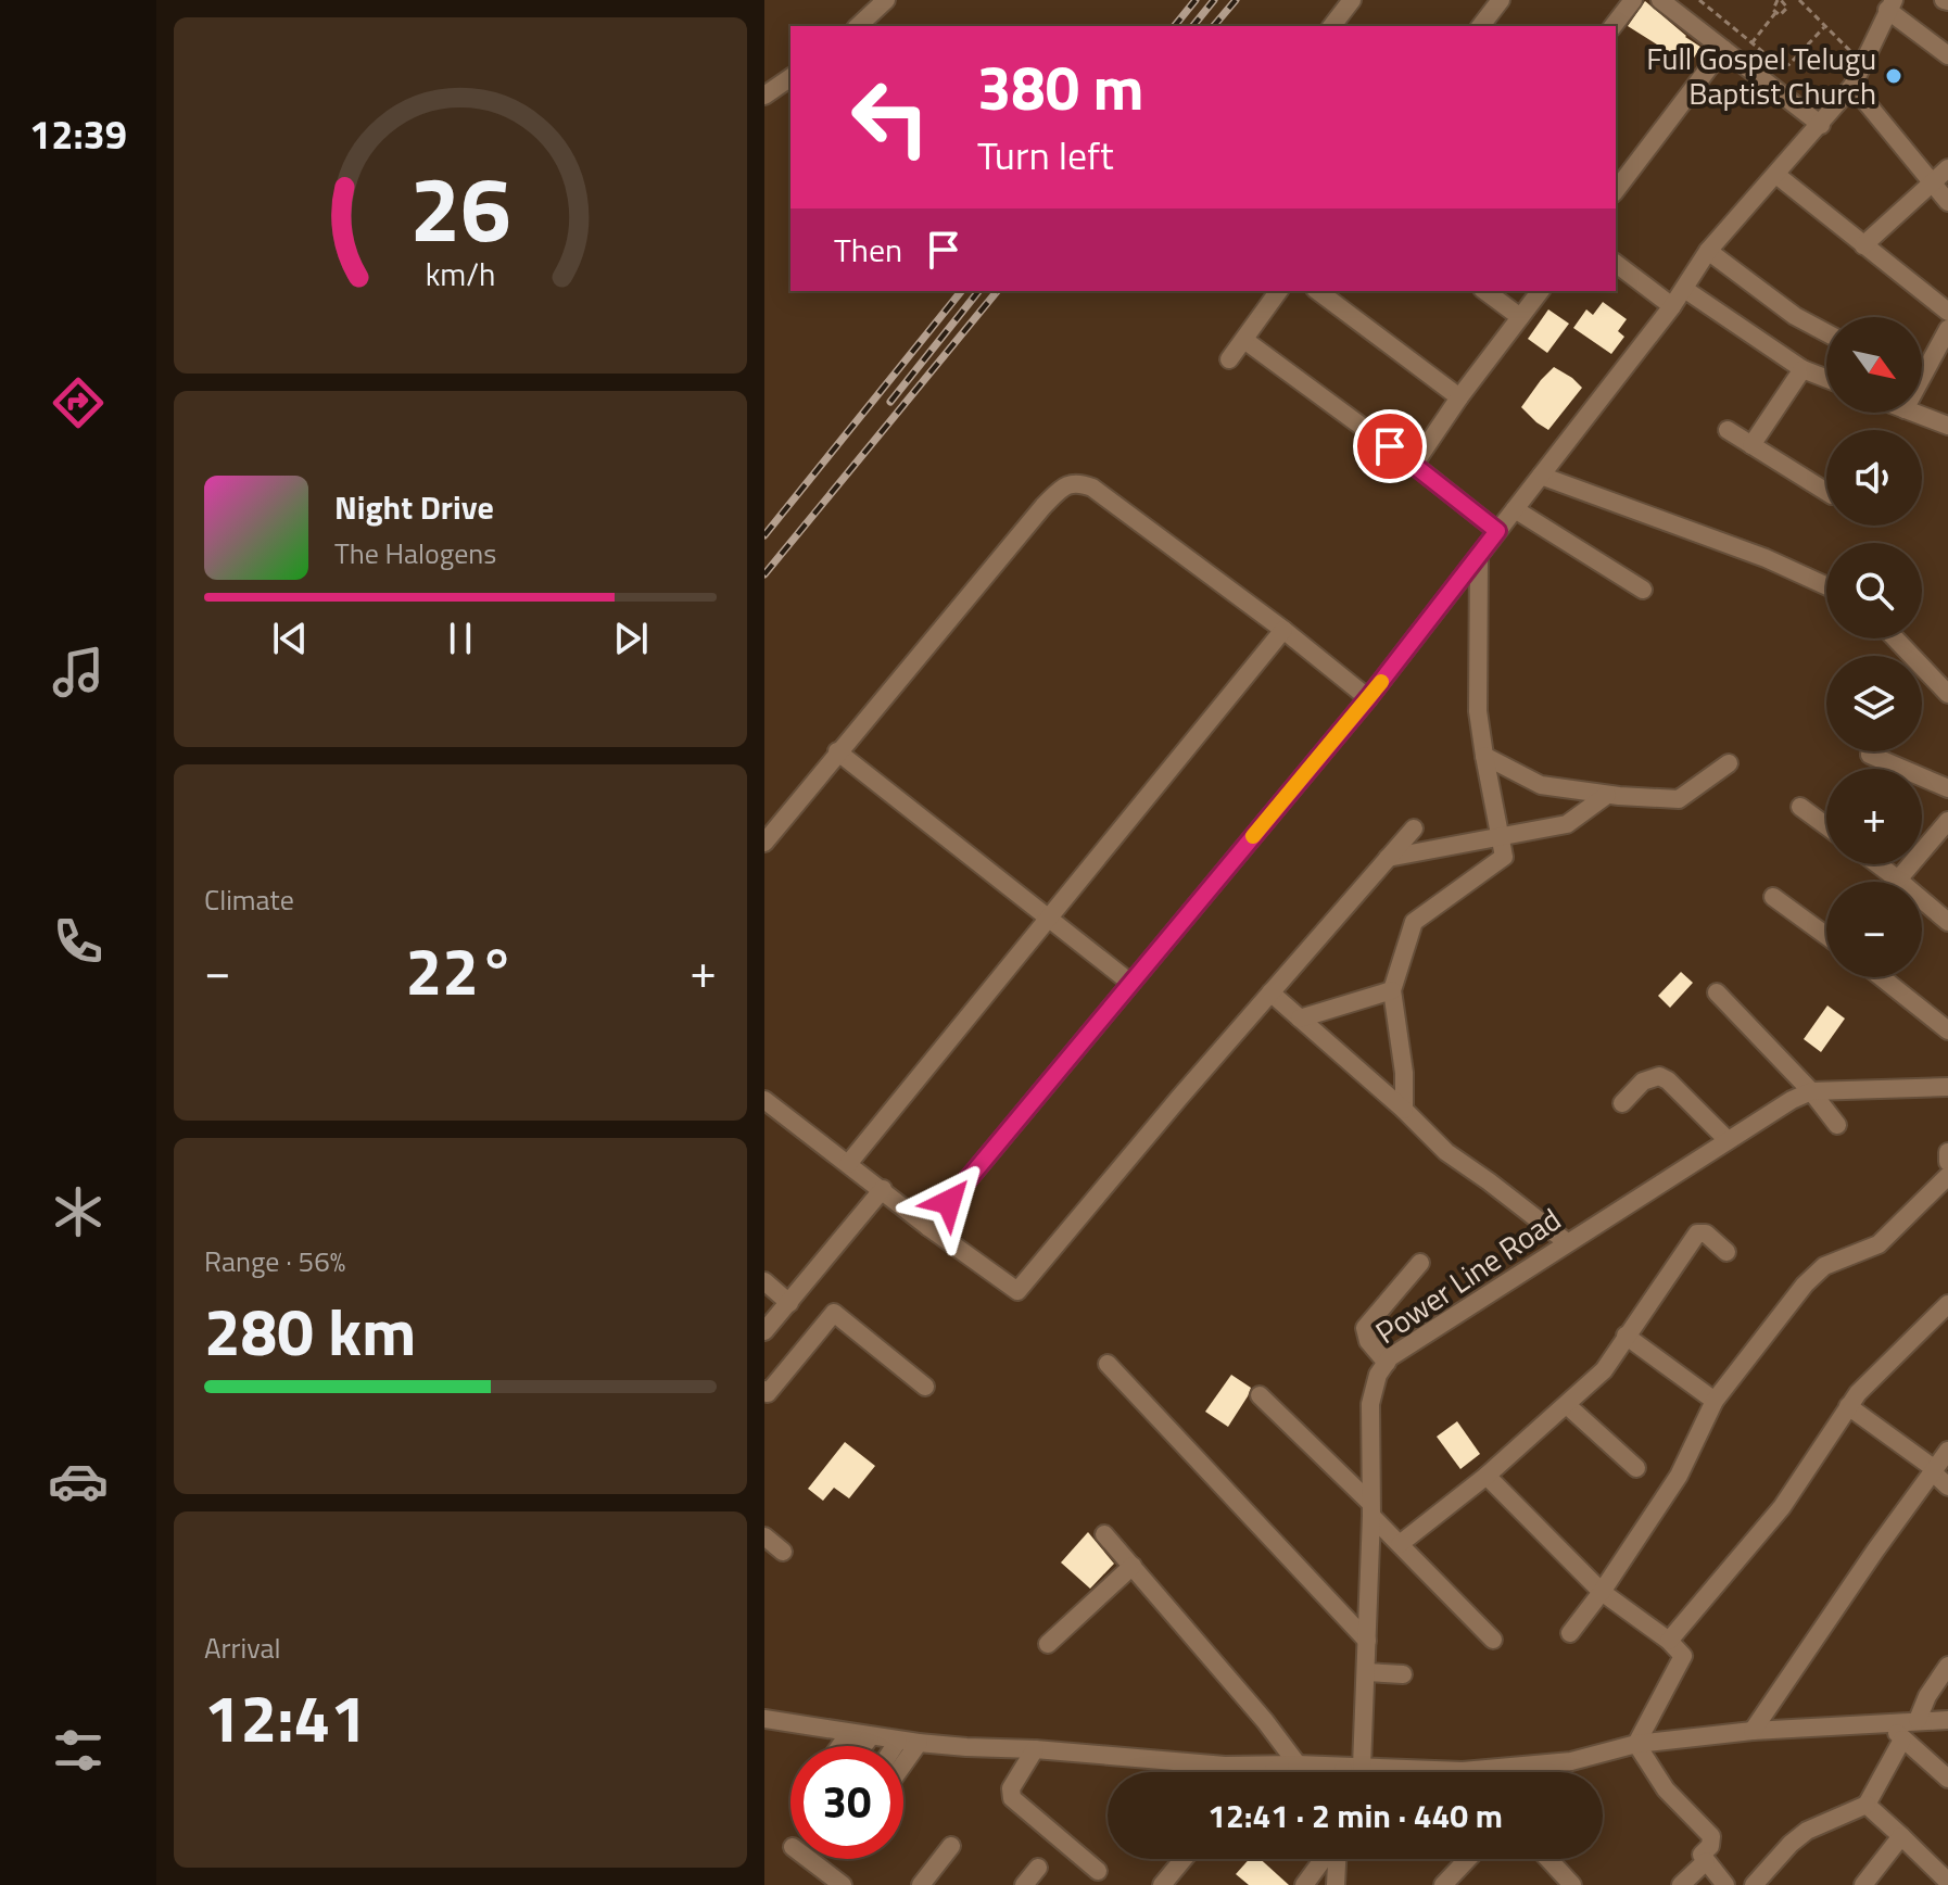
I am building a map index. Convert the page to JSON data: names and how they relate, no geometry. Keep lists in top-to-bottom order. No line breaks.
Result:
{"streets":{"street":["Power Line Road"]},"places":["Full Gospel Telugu Baptist Church"],"north":"bottom right","page":{"tabs":"12:39","turn":["380 m","Turn left"],"then":"Then","map_buttons":["+","−"],"song":["Night Drive","The Halogens"],"tile":["Climate",["Range · 56%","280 km"],["Arrival","12:41"]],"heat":["−","22°","+"],"limit":"30","trip":"12:41 · 2 min · 440 m","gauge":["26","km/h"]}}
